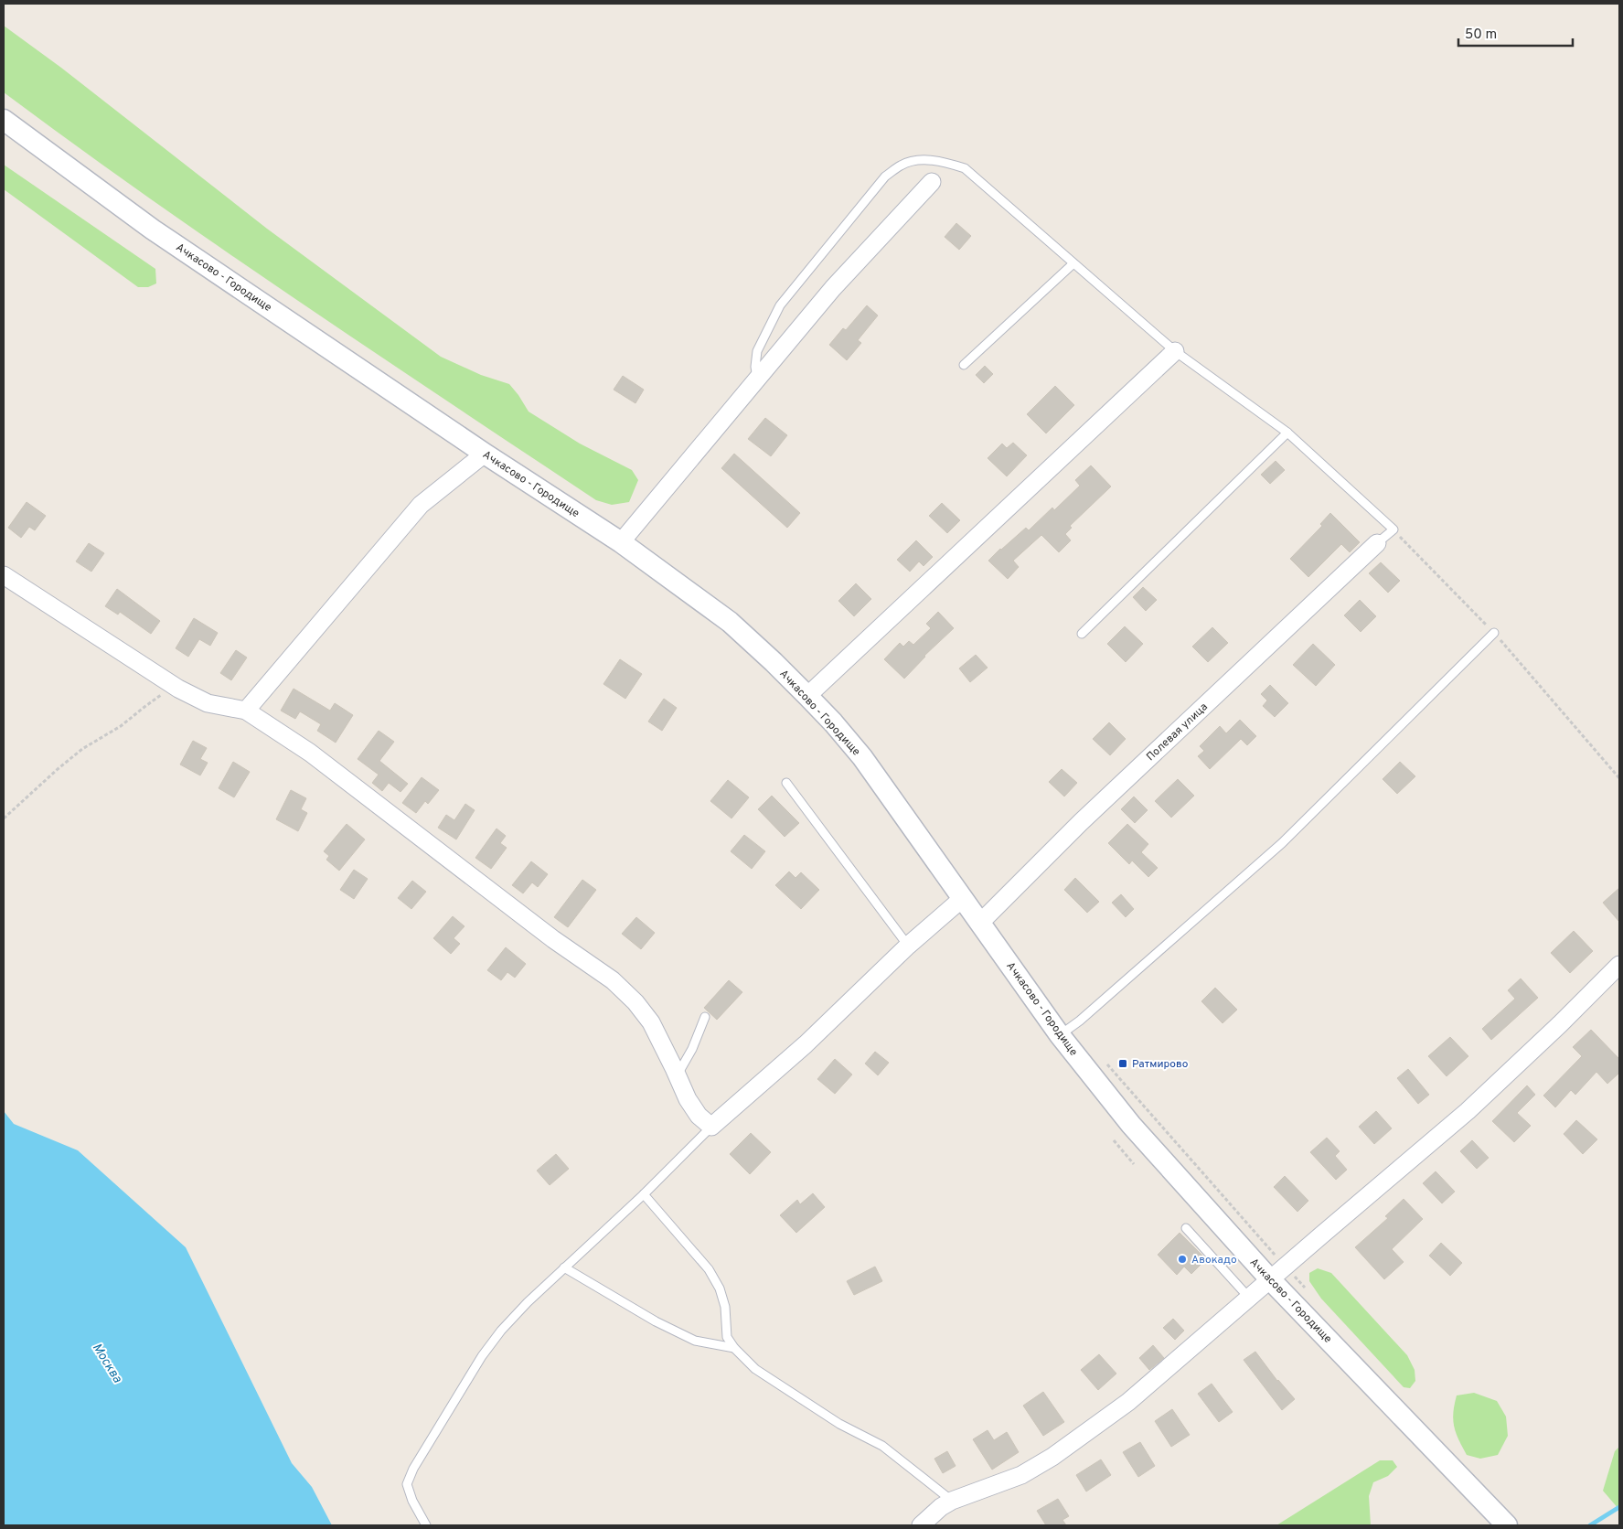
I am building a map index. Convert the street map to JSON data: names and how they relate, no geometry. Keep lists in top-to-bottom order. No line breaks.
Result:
{"streets":{"street":["Ачкасово - Городище","Полевая улица"]},"crossings":[["Ачкасово - Городище","Полевая улица"]],"water":["Москва"],"places":{"transit":["Ратмирово"],"other":["Авокадо"]},"scale_bar":"50 m"}
